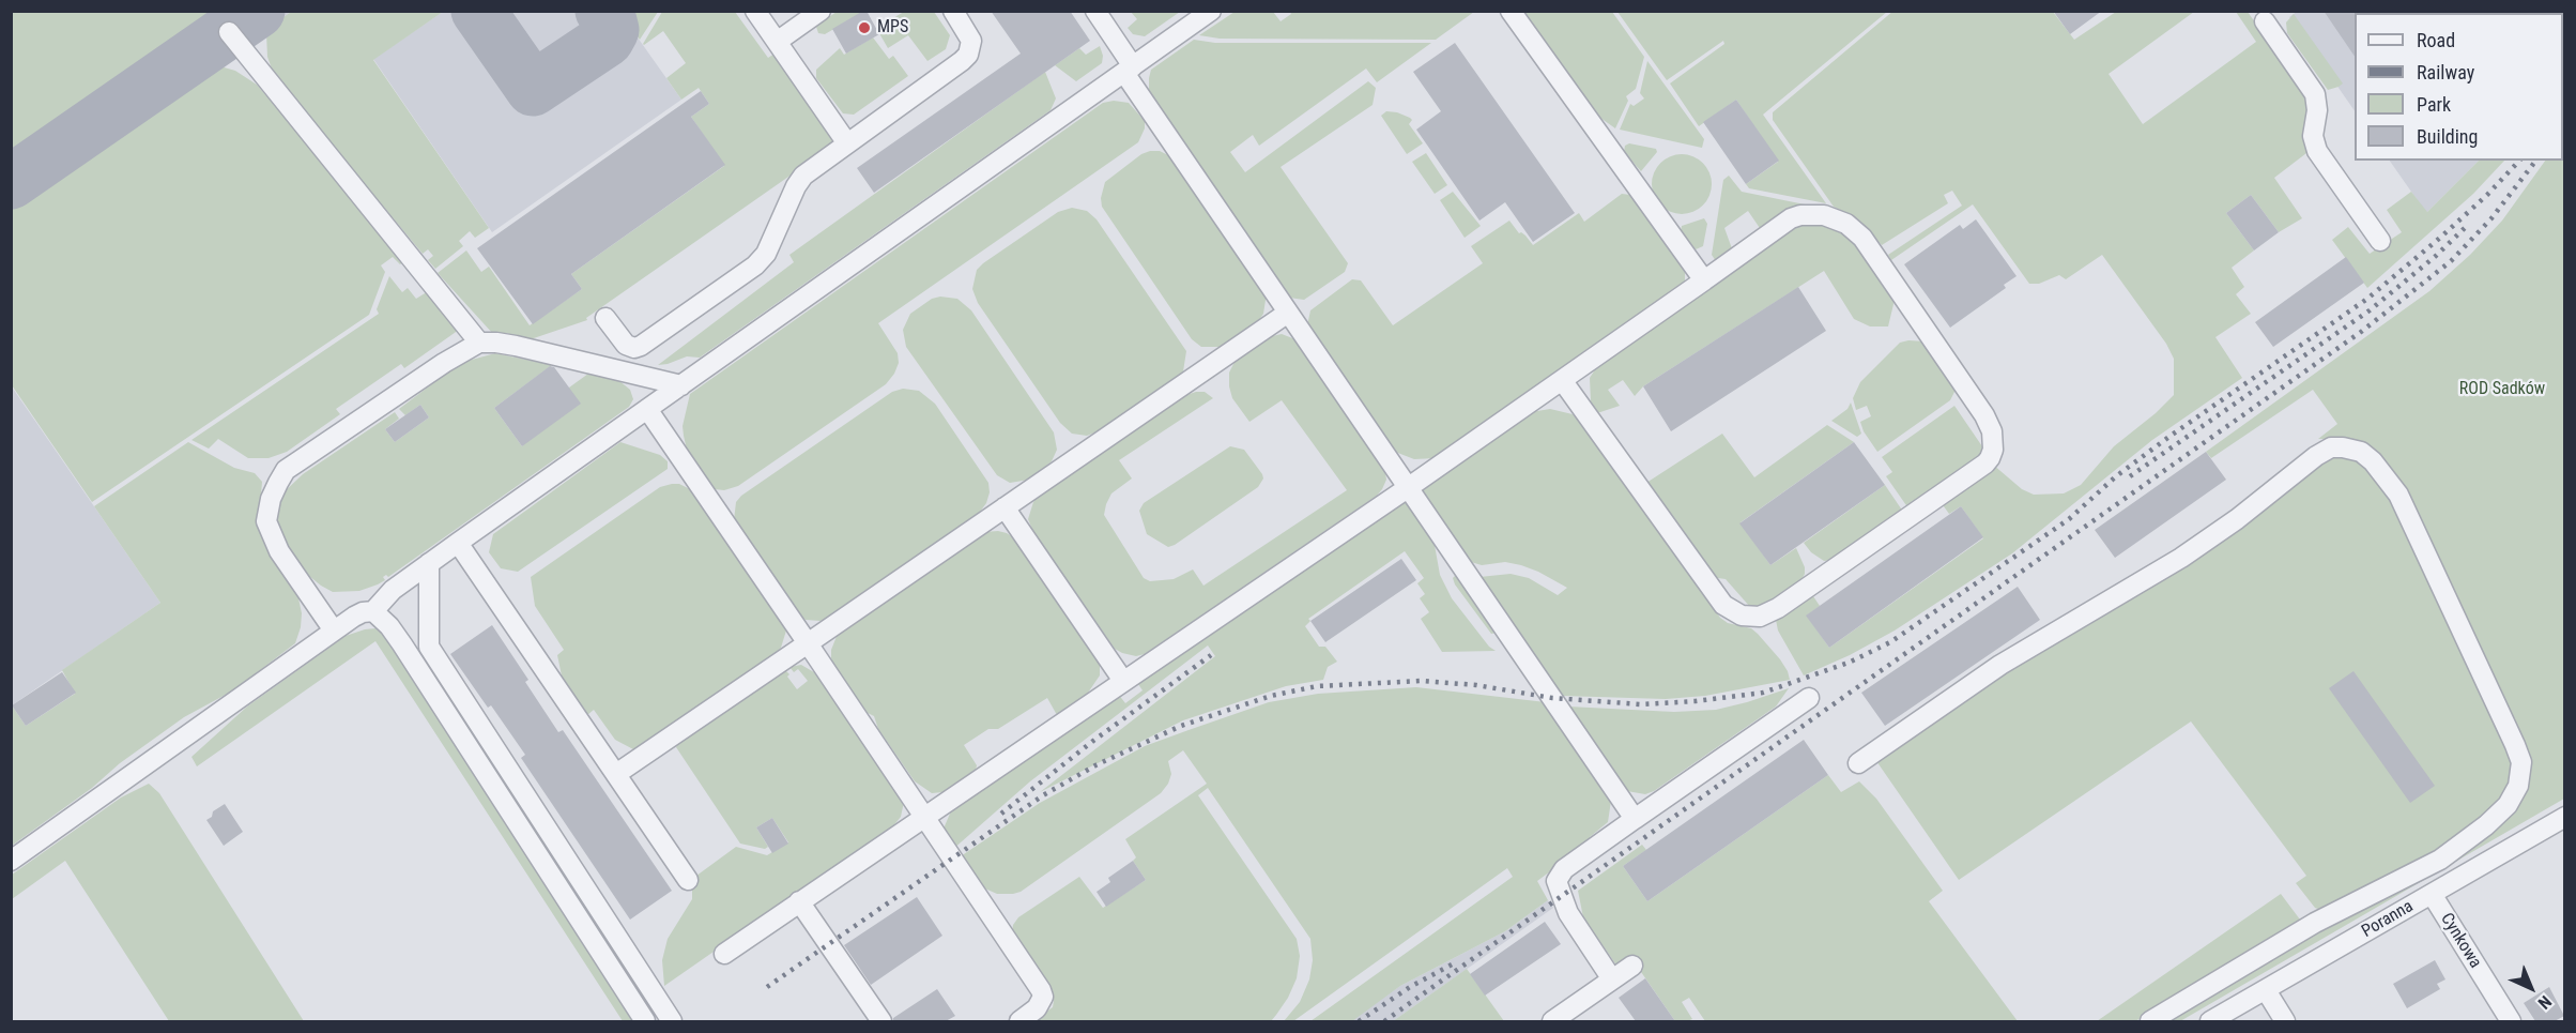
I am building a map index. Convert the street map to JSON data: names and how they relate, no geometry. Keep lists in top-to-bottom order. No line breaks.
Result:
{"streets":{"street":["Poranna","Cynkowa"]},"crossings":[["Poranna","Cynkowa"]],"parks":["ROD Sadków"],"places":["MPS"],"legend":["Road","Railway","Park","Building"],"north":"bottom right"}
